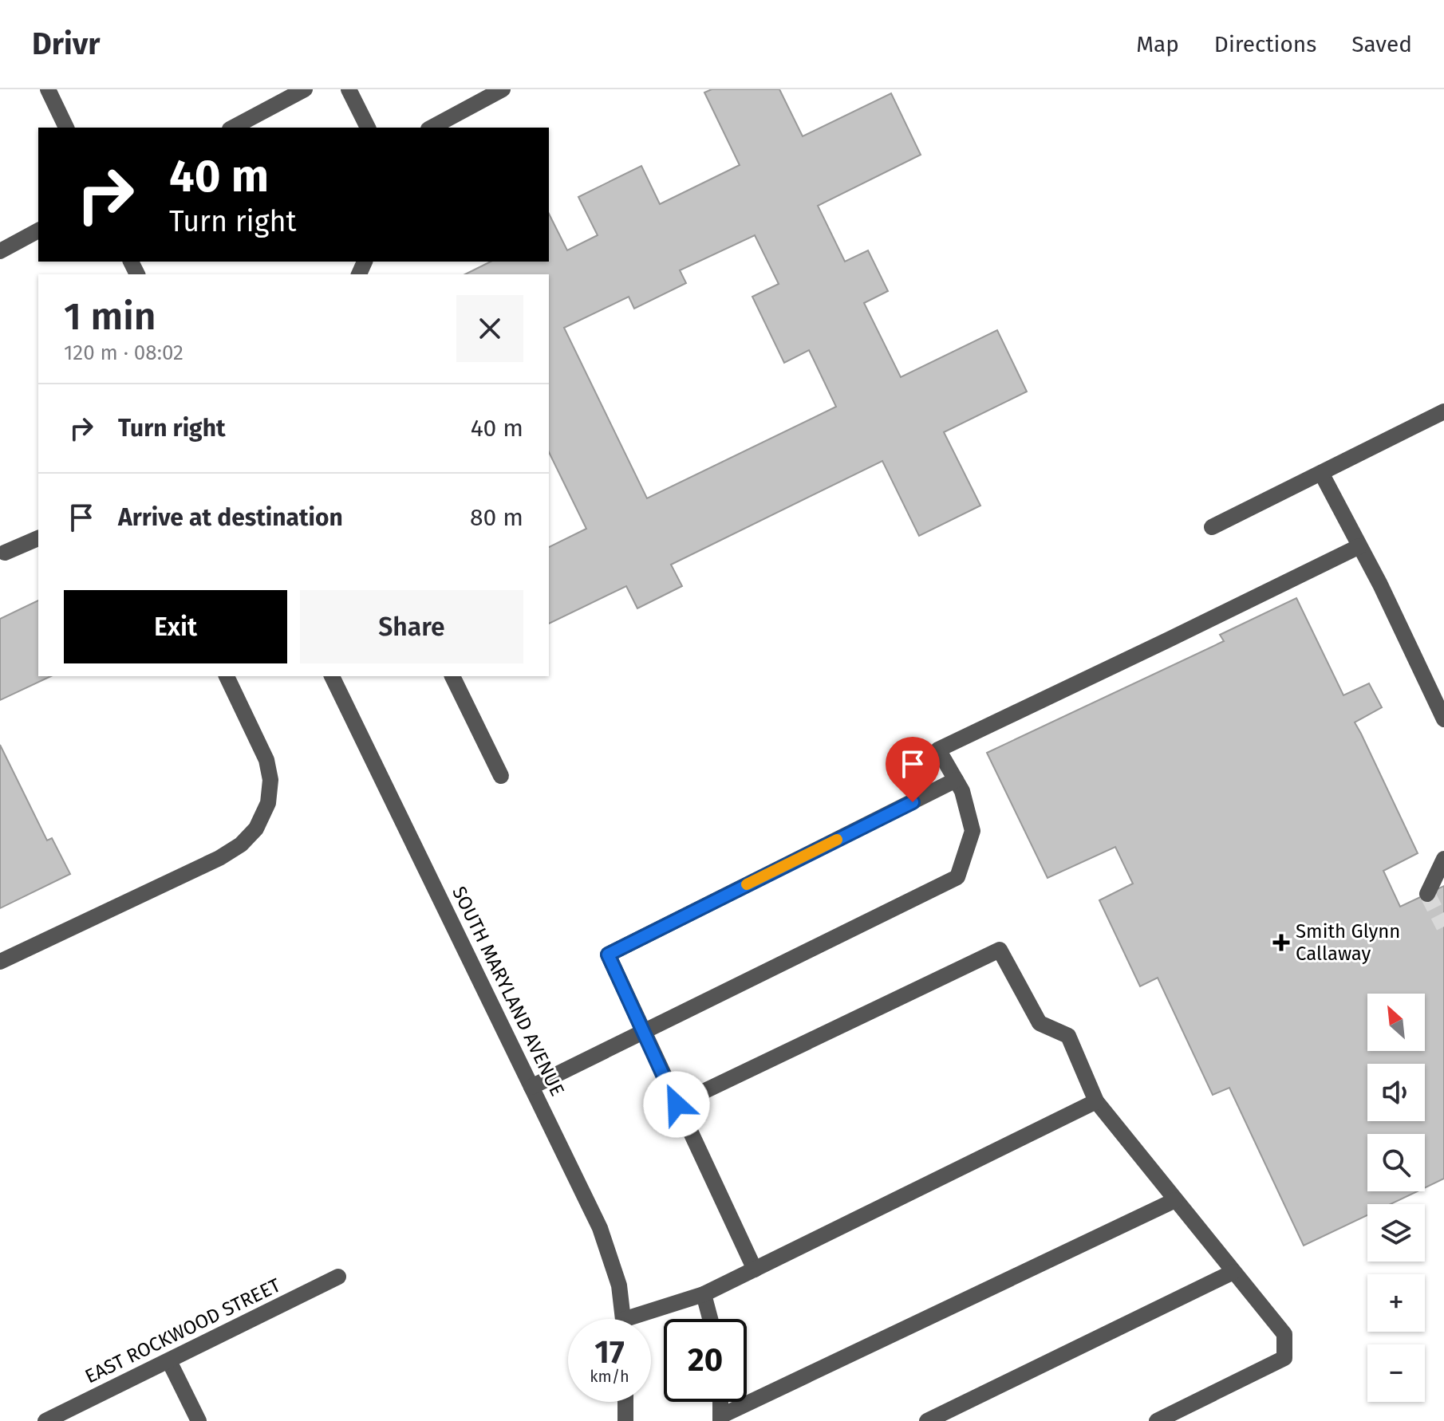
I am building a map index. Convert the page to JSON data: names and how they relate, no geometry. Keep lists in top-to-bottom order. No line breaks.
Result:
{"streets":{"street":["SOUTH MARYLAND AVENUE","EAST ROCKWOOD STREET"]},"places":{"health":["Smith Glynn Callaway"]},"north":"top left","page":{"header":"Drivr","nav":["Map","Directions","Saved"],"turn":["40 m","Turn right"],"heading":["1 min","120 m · 08:02"],"list":[{"name":"Turn right","value":"40 m"},{"name":"Arrive at destination","value":"80 m"}],"buttons":["Exit","Share"],"map_buttons":["+","−"],"speed":"17 km/h","limit":"20"}}
